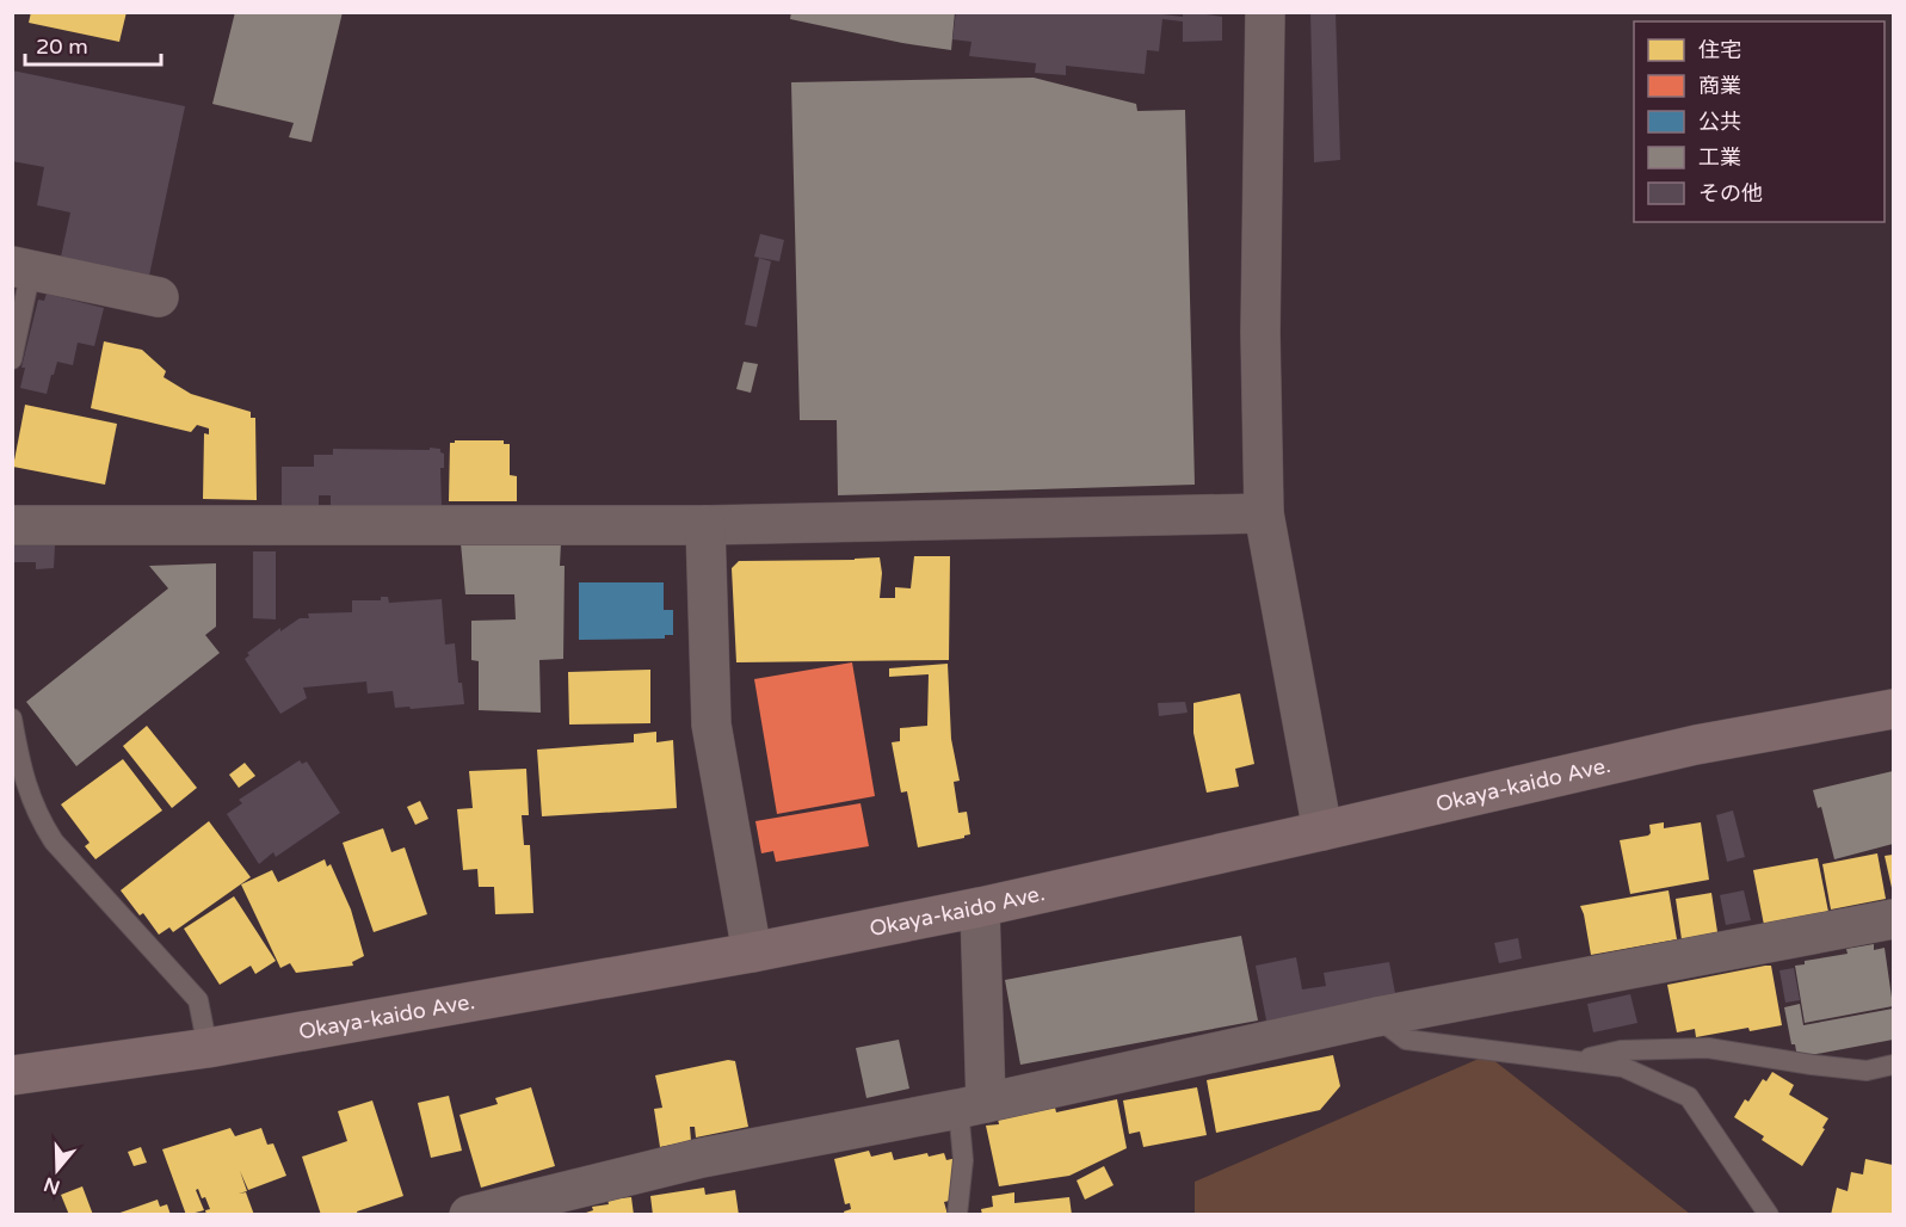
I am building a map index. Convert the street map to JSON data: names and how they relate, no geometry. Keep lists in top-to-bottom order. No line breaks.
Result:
{"streets":{"main road":["Okaya-kaido Ave."]},"legend":["住宅","商業","公共","工業","その他"],"scale_bar":"20 m","north":"bottom"}
